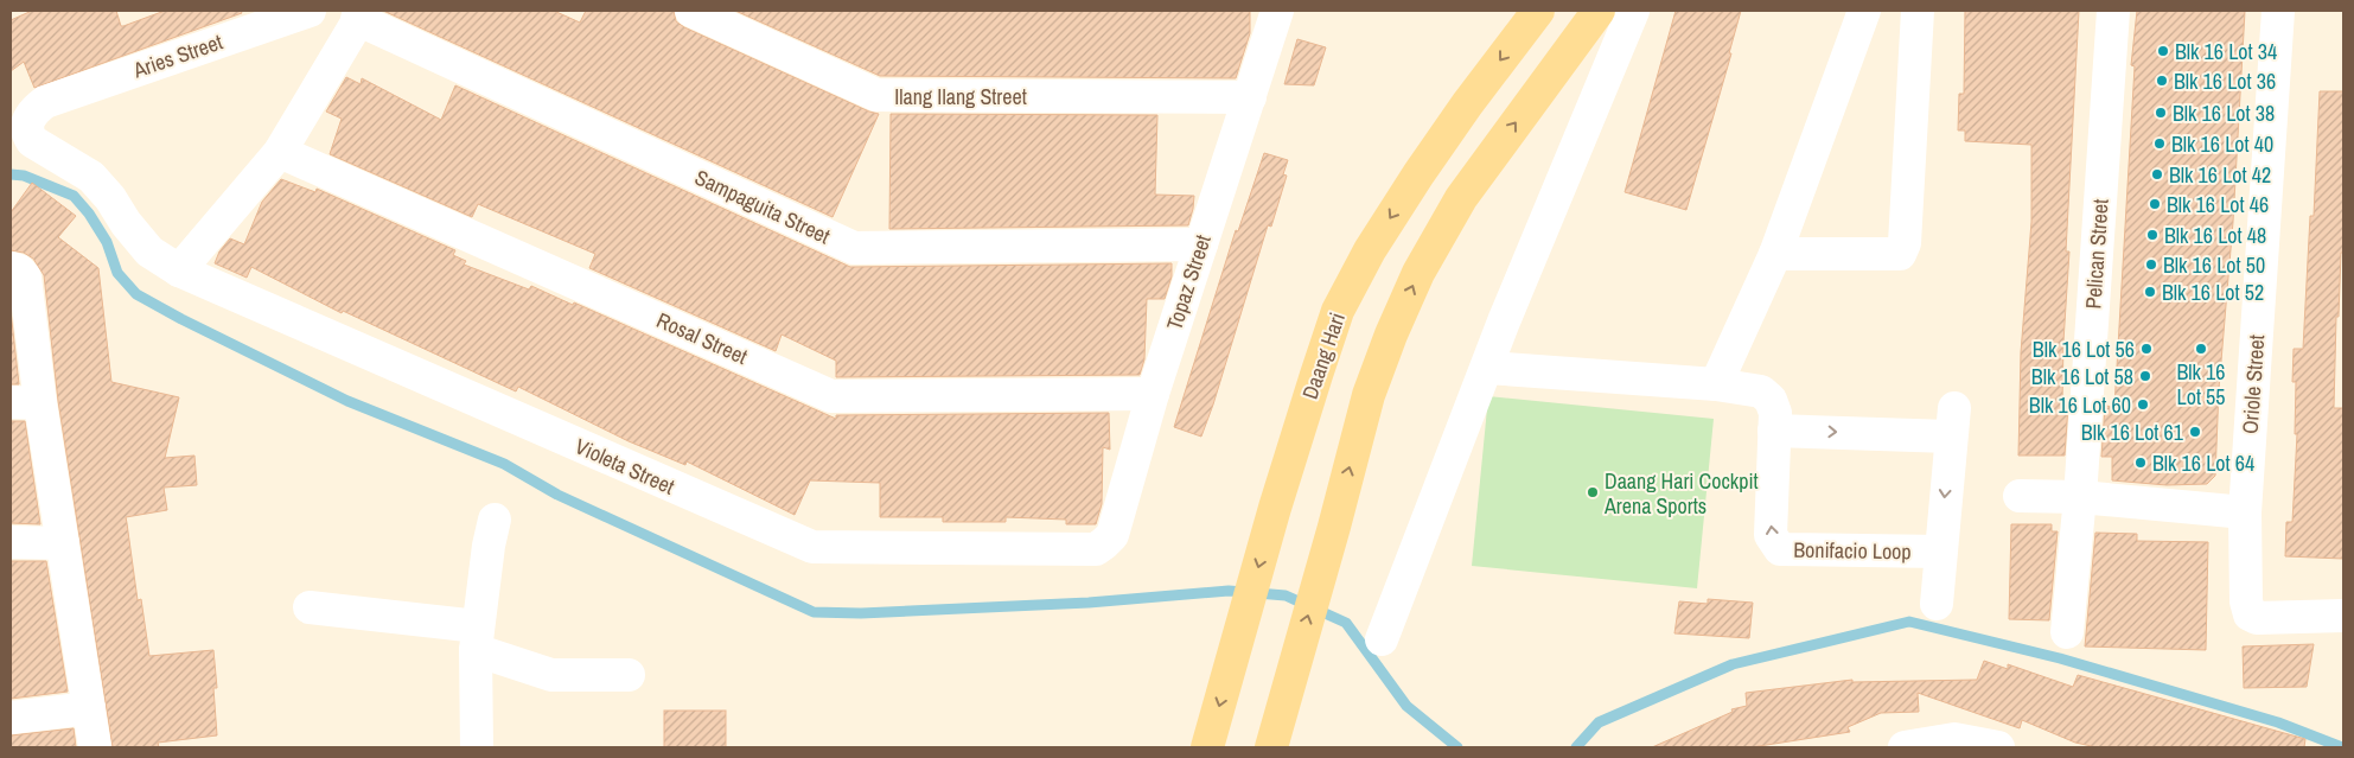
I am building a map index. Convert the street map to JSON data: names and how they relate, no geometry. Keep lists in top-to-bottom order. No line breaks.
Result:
{"streets":{"main road":["Daang Hari"],"street":["Aries Street","Ilang Ilang Street","Sampaguita Street","Pelican Street","Topaz Street","Rosal Street","Oriole Street","Violeta Street","Bonifacio Loop"]},"crossings":[["Aries Street","Violeta Street"],["Ilang Ilang Street","Topaz Street"],["Sampaguita Street","Topaz Street"],["Topaz Street","Rosal Street"],["Topaz Street","Violeta Street"]],"places":["Blk 16 Lot 34","Blk 16 Lot 36","Blk 16 Lot 38","Blk 16 Lot 40","Blk 16 Lot 42","Blk 16 Lot 46","Blk 16 Lot 48","Blk 16 Lot 50","Blk 16 Lot 52","Blk 16 Lot 56","Blk 16 Lot 55","Blk 16 Lot 58","Blk 16 Lot 60","Blk 16 Lot 61","Blk 16 Lot 64","Daang Hari Cockpit Arena Sports"]}
